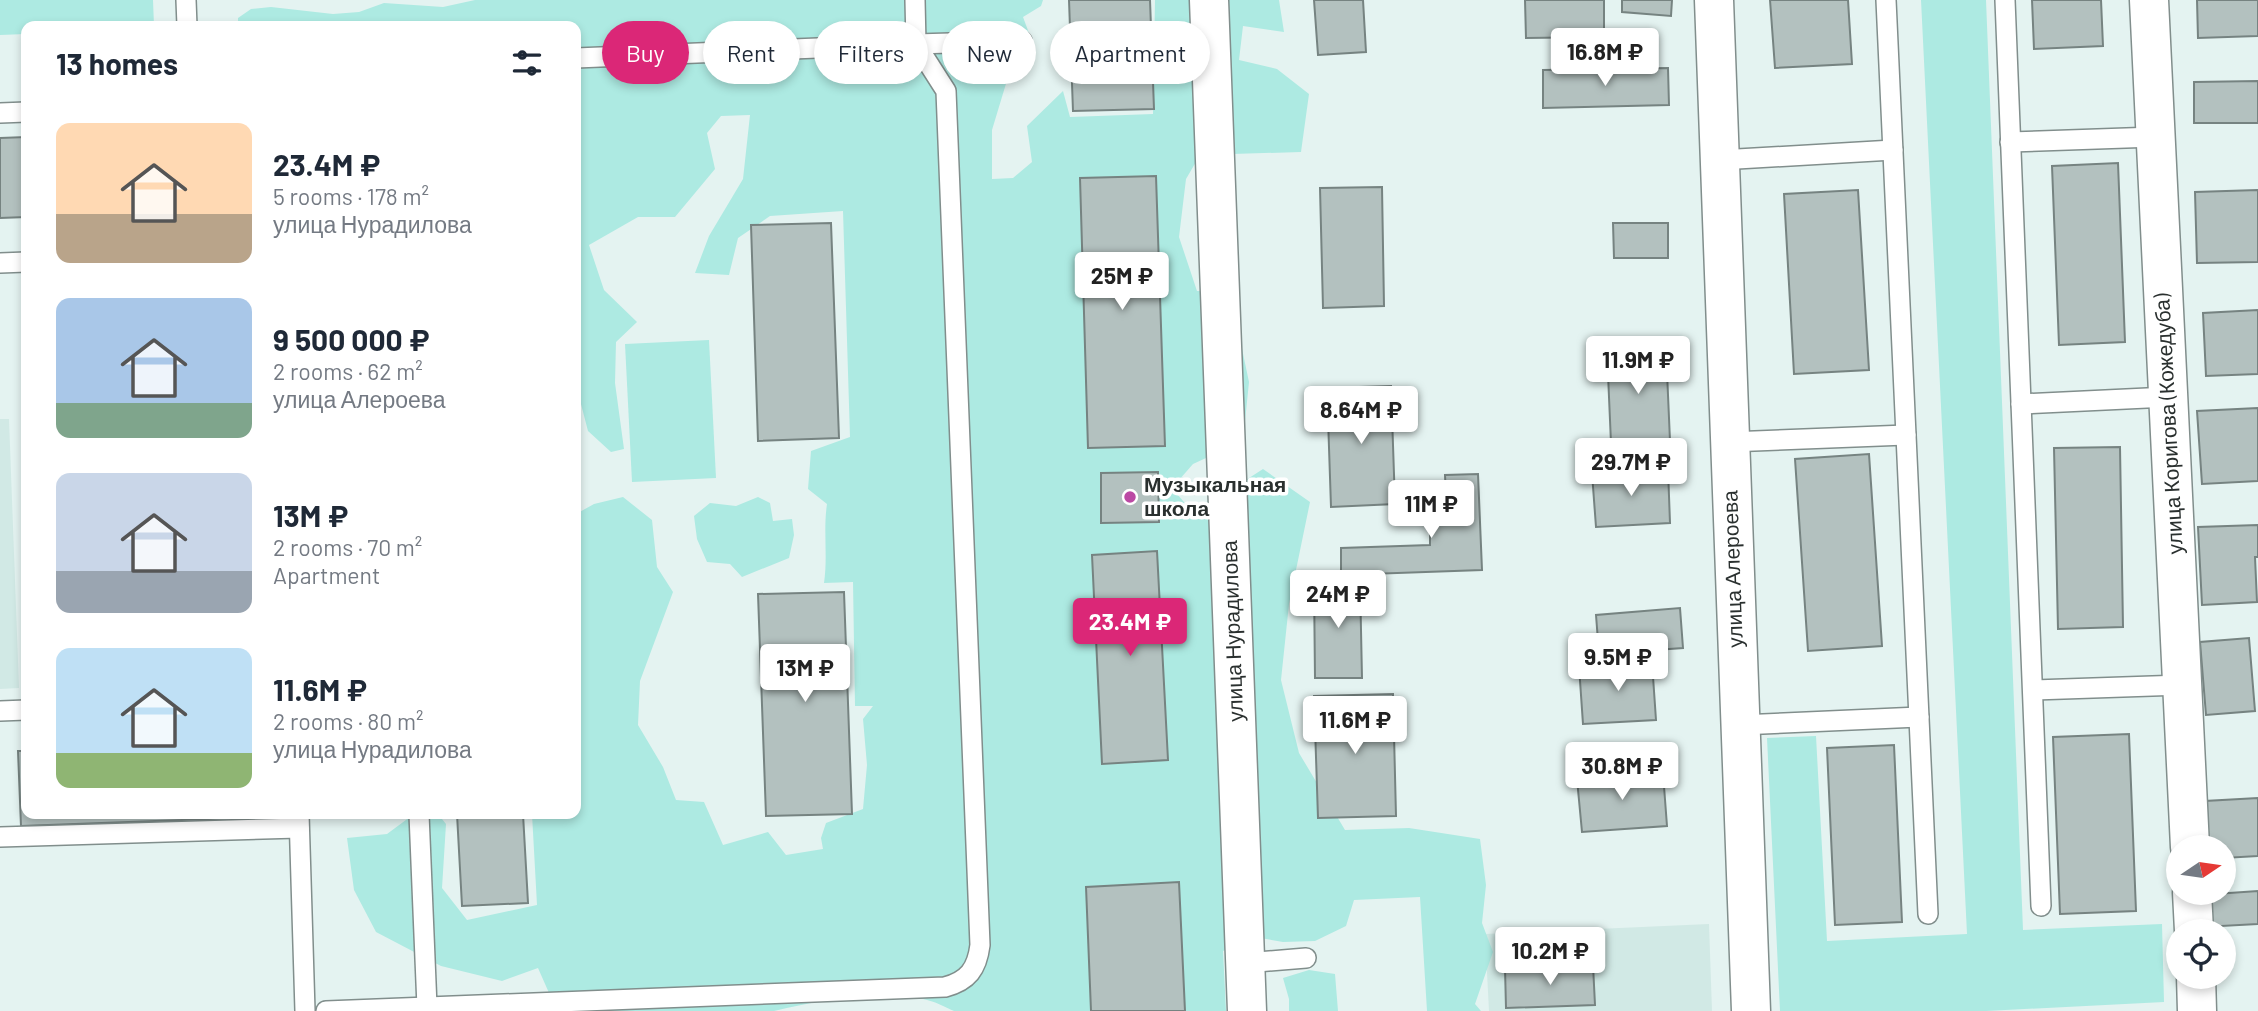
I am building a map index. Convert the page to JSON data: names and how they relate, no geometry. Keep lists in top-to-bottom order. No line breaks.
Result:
{"streets":{"street":["улица Коригова (Кожедуба)","улица Алероева","улица Нурадилова"]},"places":["Музыкальная школа"],"north":"right","page":{"chip":["Buy","Rent","Filters","New","Apartment"],"heading":"13 homes","price":["16.8M ₽","25M ₽","11.9M ₽","8.64M ₽","29.7M ₽","11M ₽","24M ₽","23.4M ₽","9.5M ₽","13M ₽","11.6M ₽","30.8M ₽","10.2M ₽"],"list":[{"name":"23.4M ₽","note":"5 rooms · 178 m² · улица Нурадилова"},{"name":"9 500 000 ₽","note":"2 rooms · 62 m² · улица Алероева"},{"name":"13M ₽","note":"2 rooms · 70 m² · Apartment"},{"name":"11.6M ₽","note":"2 rooms · 80 m² · улица Нурадилова"}]}}
